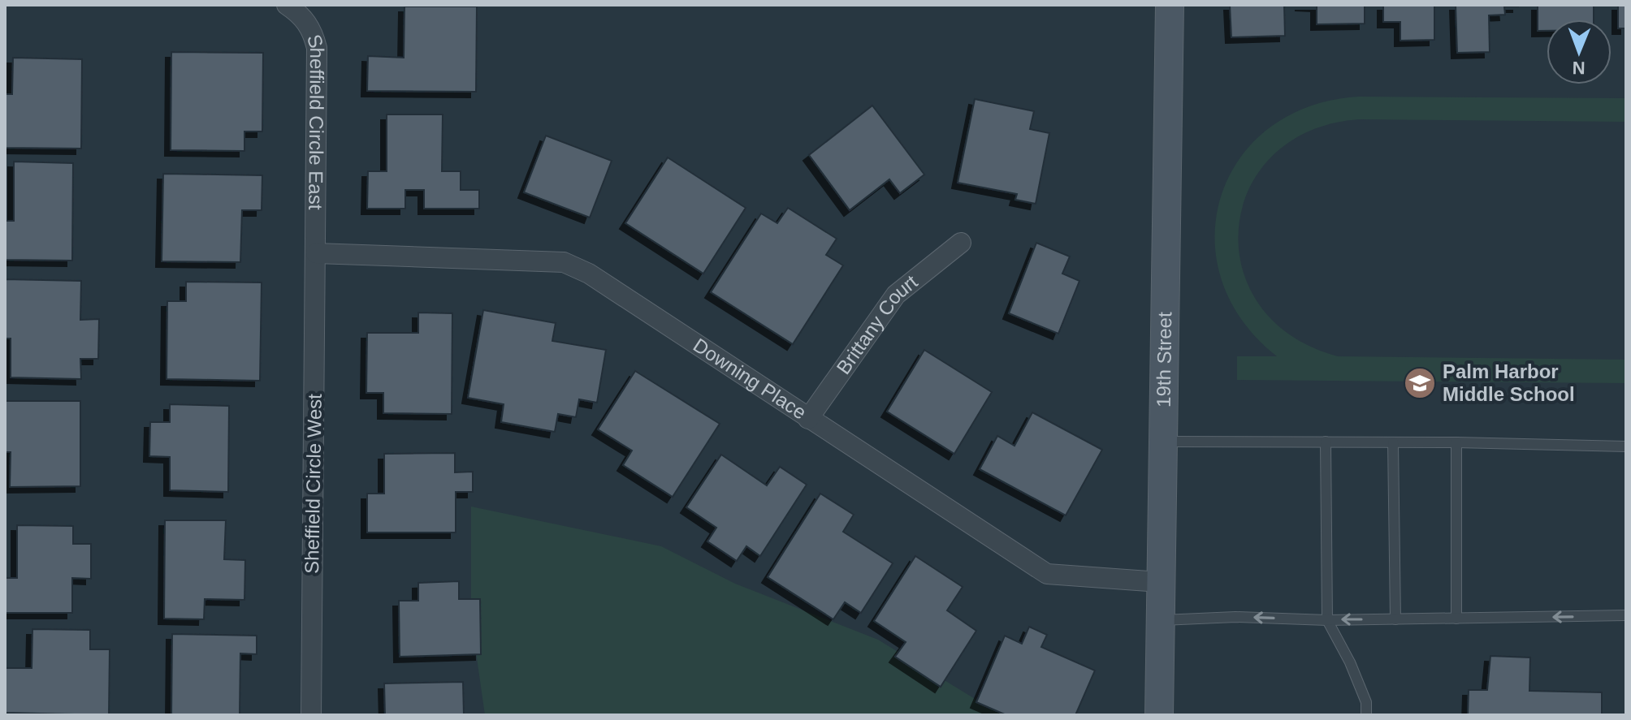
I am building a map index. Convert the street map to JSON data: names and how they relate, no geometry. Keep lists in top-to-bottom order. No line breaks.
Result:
{"streets":{"street":["Sheffield Circle East","Brittany Court","19th Street","Downing Place","Sheffield Circle West"]},"crossings":[["Sheffield Circle East","Downing Place"],["Sheffield Circle East","Sheffield Circle West"],["Brittany Court","Downing Place"],["19th Street","Downing Place"],["Downing Place","Sheffield Circle West"]],"places":{"school or university":["Palm Harbor Middle School"]},"north":"bottom"}
